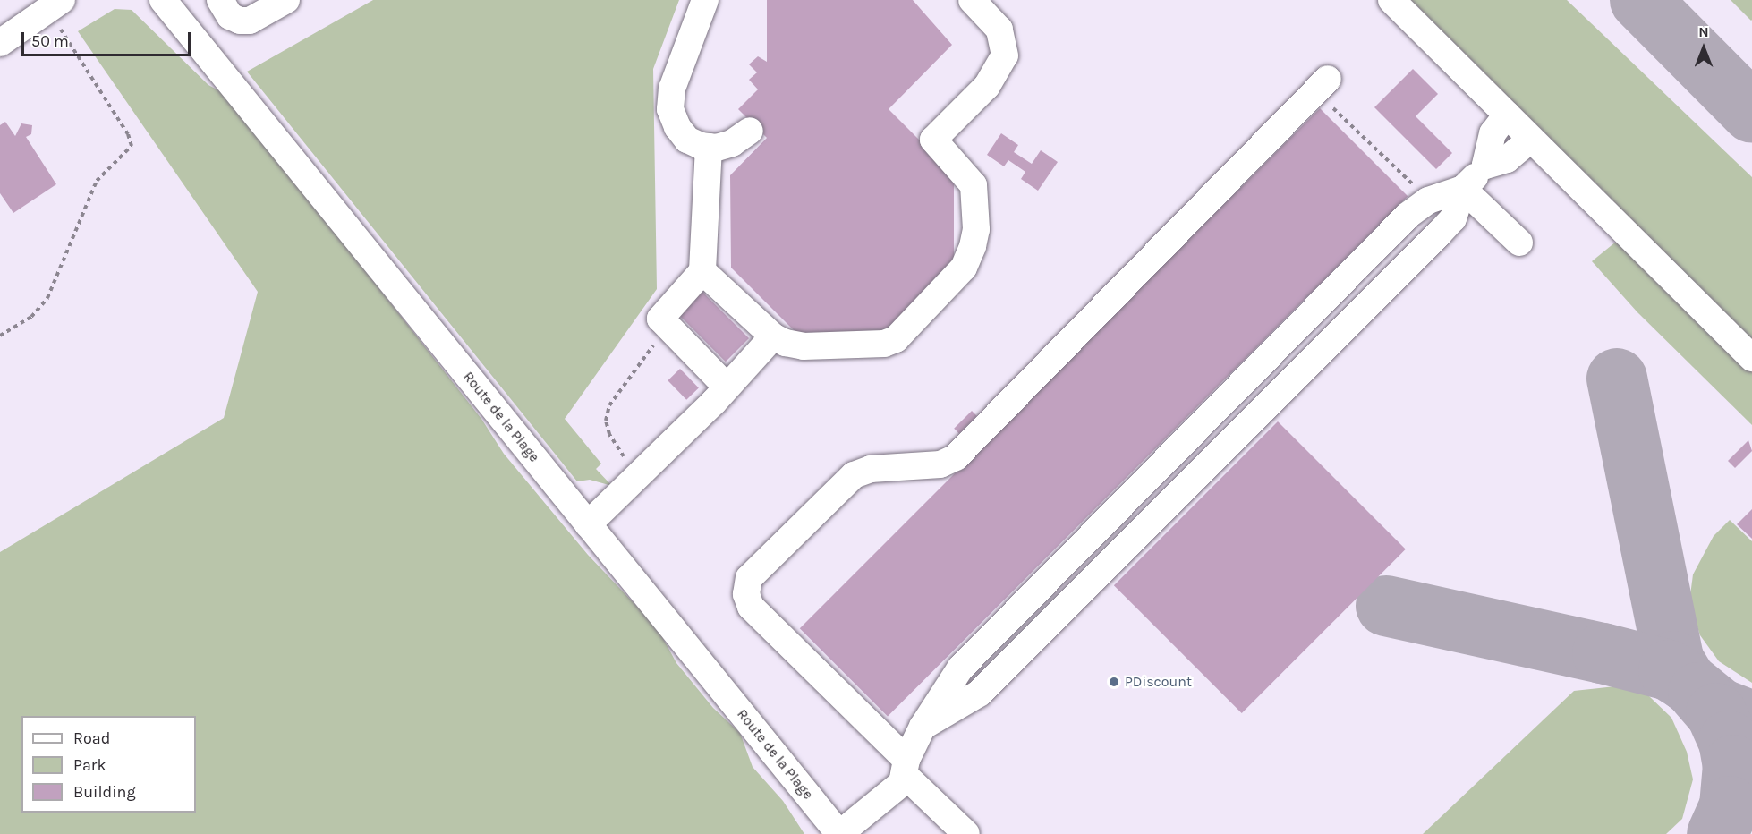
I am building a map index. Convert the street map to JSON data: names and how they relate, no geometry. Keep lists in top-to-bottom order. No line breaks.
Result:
{"streets":{"street":["Route de la Plage"]},"places":["PDiscount"],"legend":["Road","Park","Building"],"scale_bar":"50 m","north":"top"}
